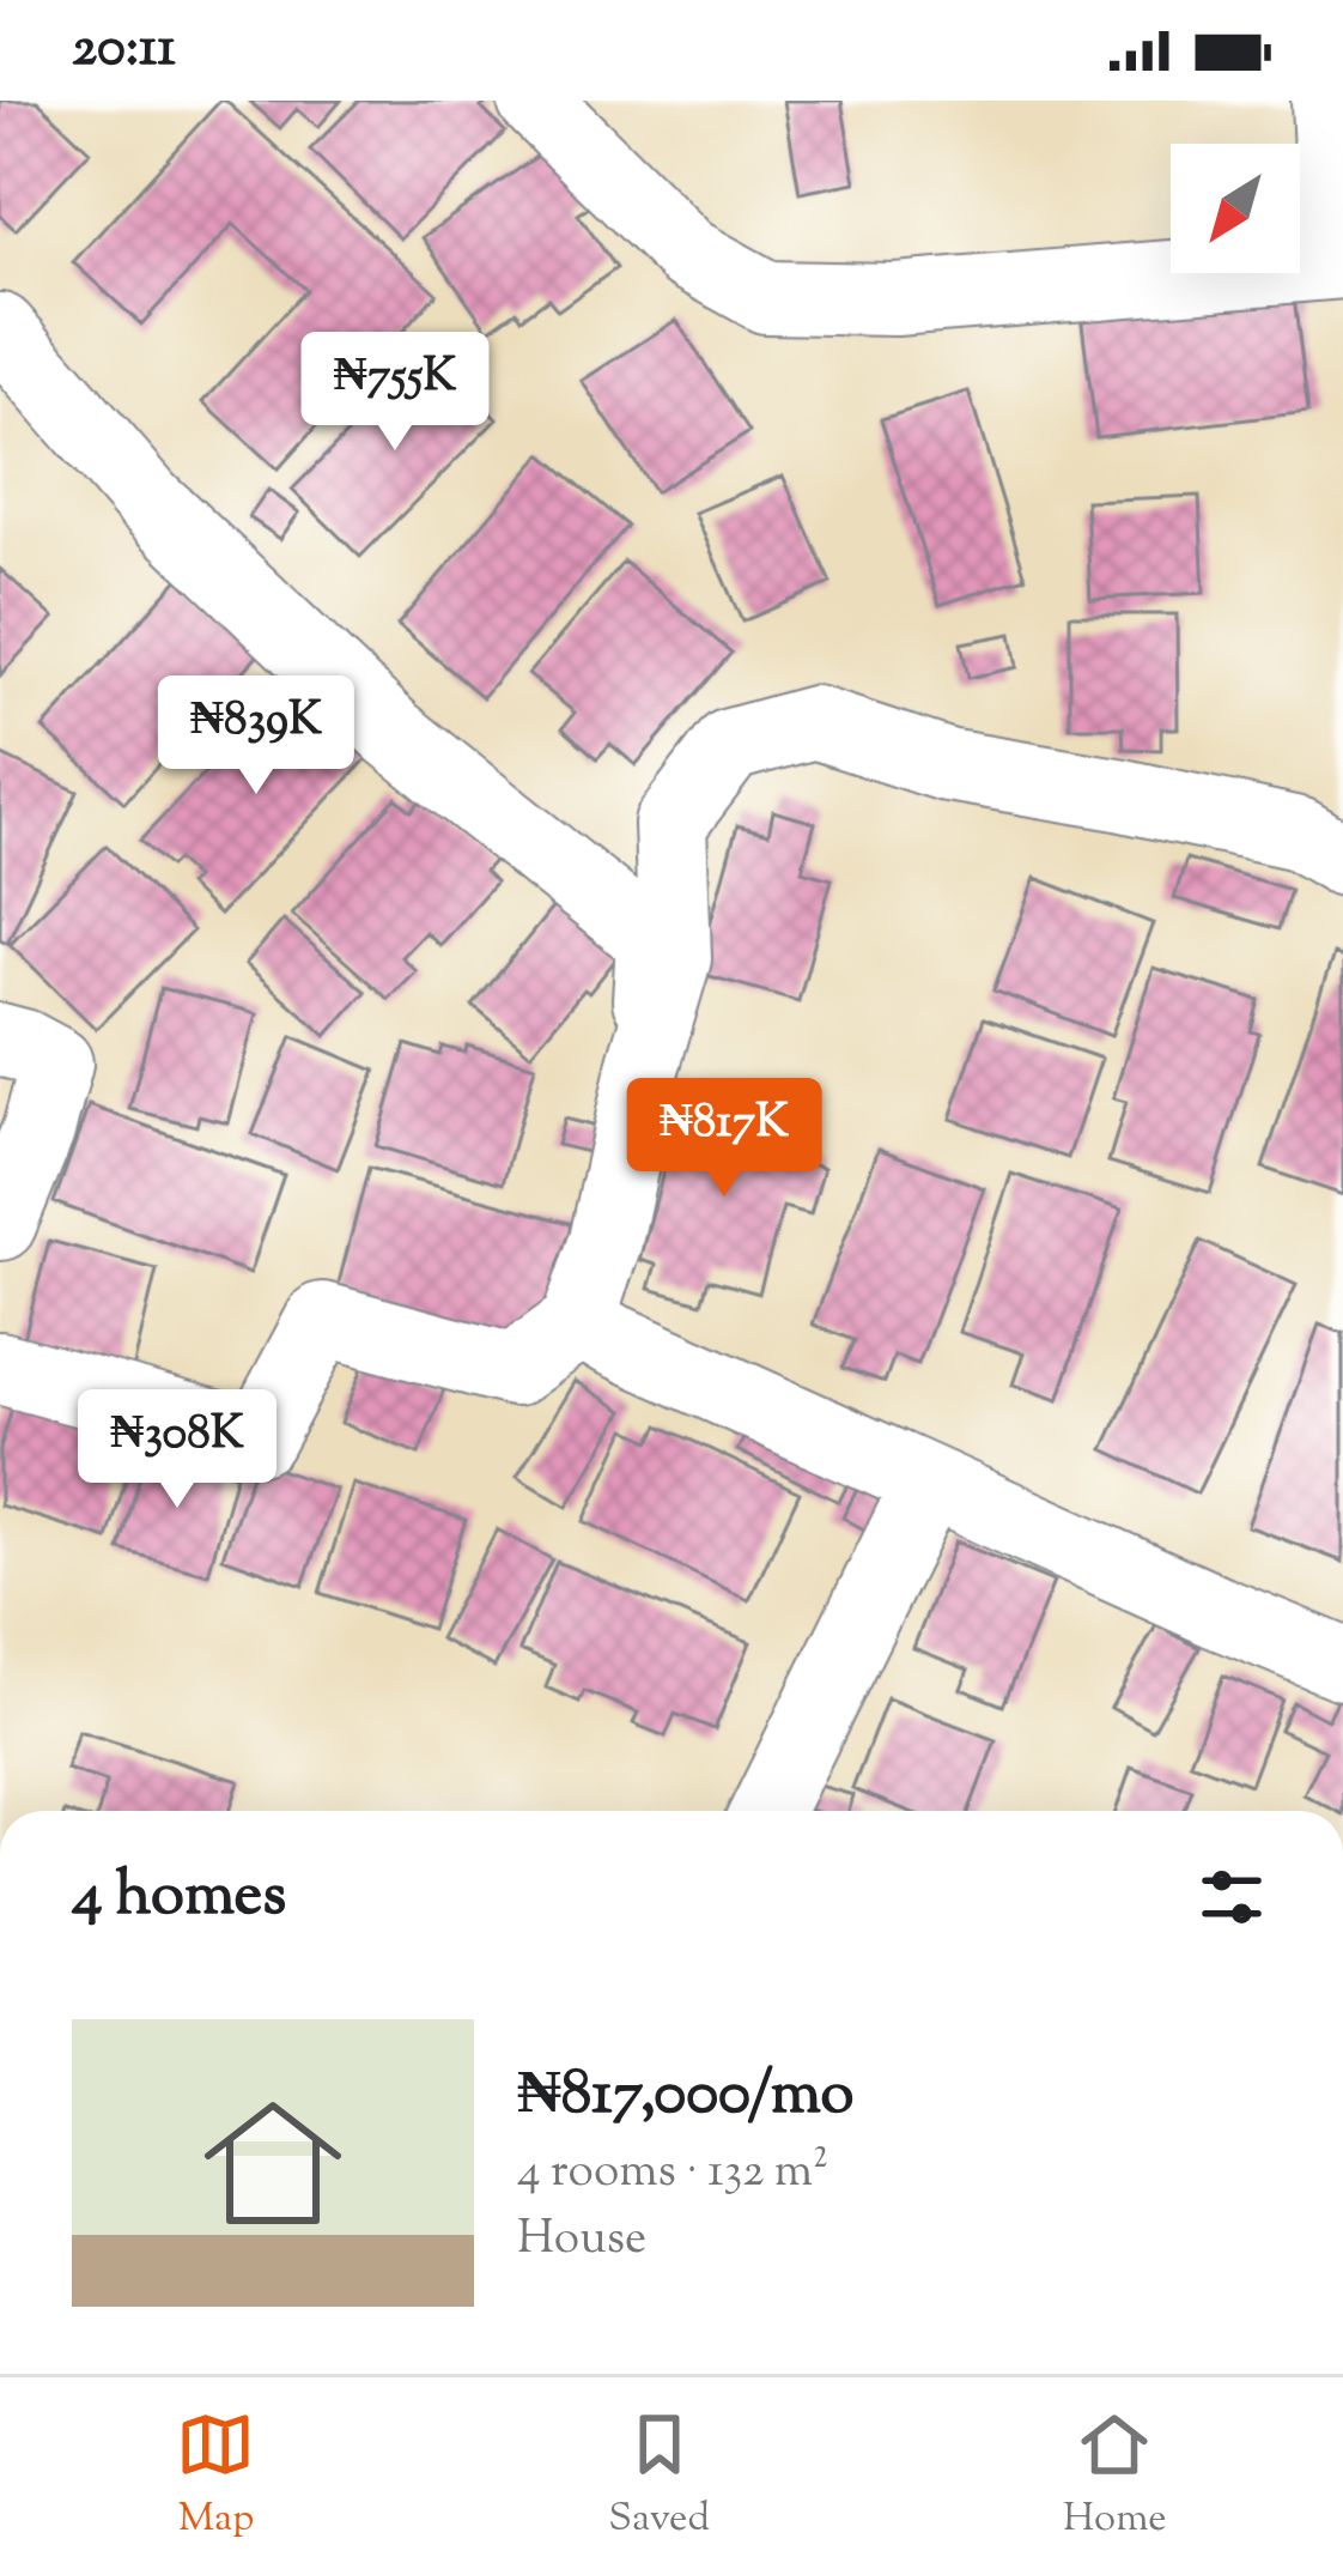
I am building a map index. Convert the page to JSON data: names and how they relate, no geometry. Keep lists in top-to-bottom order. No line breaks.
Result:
{"north":"bottom left","page":{"status":"20:11","price":["₦755K","₦839K","₦817K","₦308K"],"heading":"4 homes","list":[{"name":"₦817,000/mo","note":"4 rooms · 132 m² · House"}],"tabs":["Map","Saved","Home"]}}
